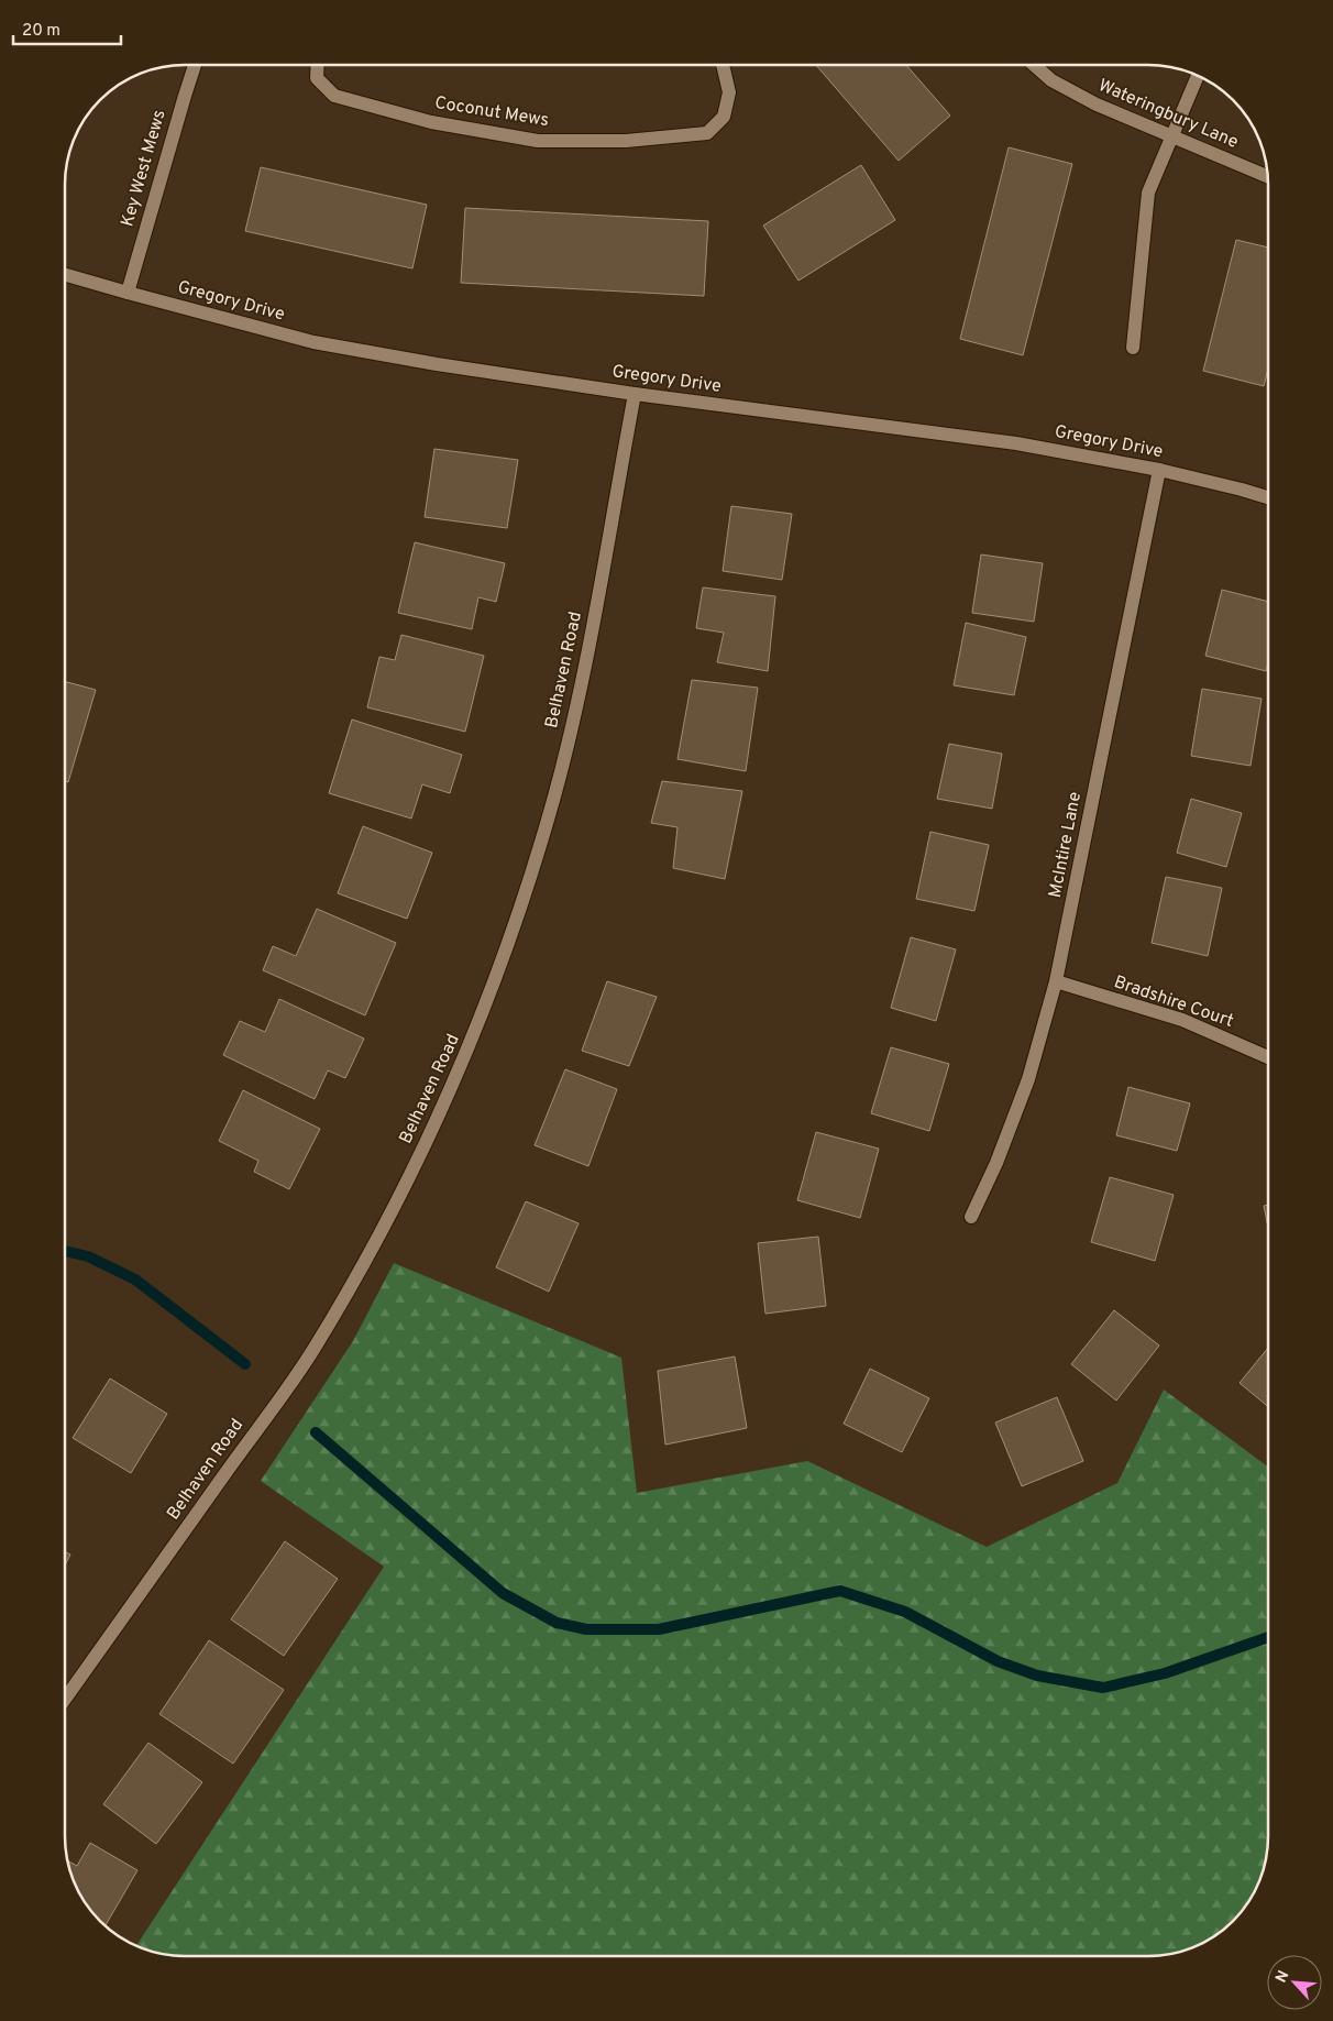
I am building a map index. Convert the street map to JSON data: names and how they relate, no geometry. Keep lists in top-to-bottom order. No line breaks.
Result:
{"streets":{"street":["Coconut Mews","Wateringbury Lane","Key West Mews","Gregory Drive","Belhaven Road","McIntire Lane","Bradshire Court"]},"crossings":[["Key West Mews","Gregory Drive"],["Gregory Drive","Belhaven Road"],["Gregory Drive","McIntire Lane"],["McIntire Lane","Bradshire Court"]],"scale_bar":"20 m","north":"top left"}
